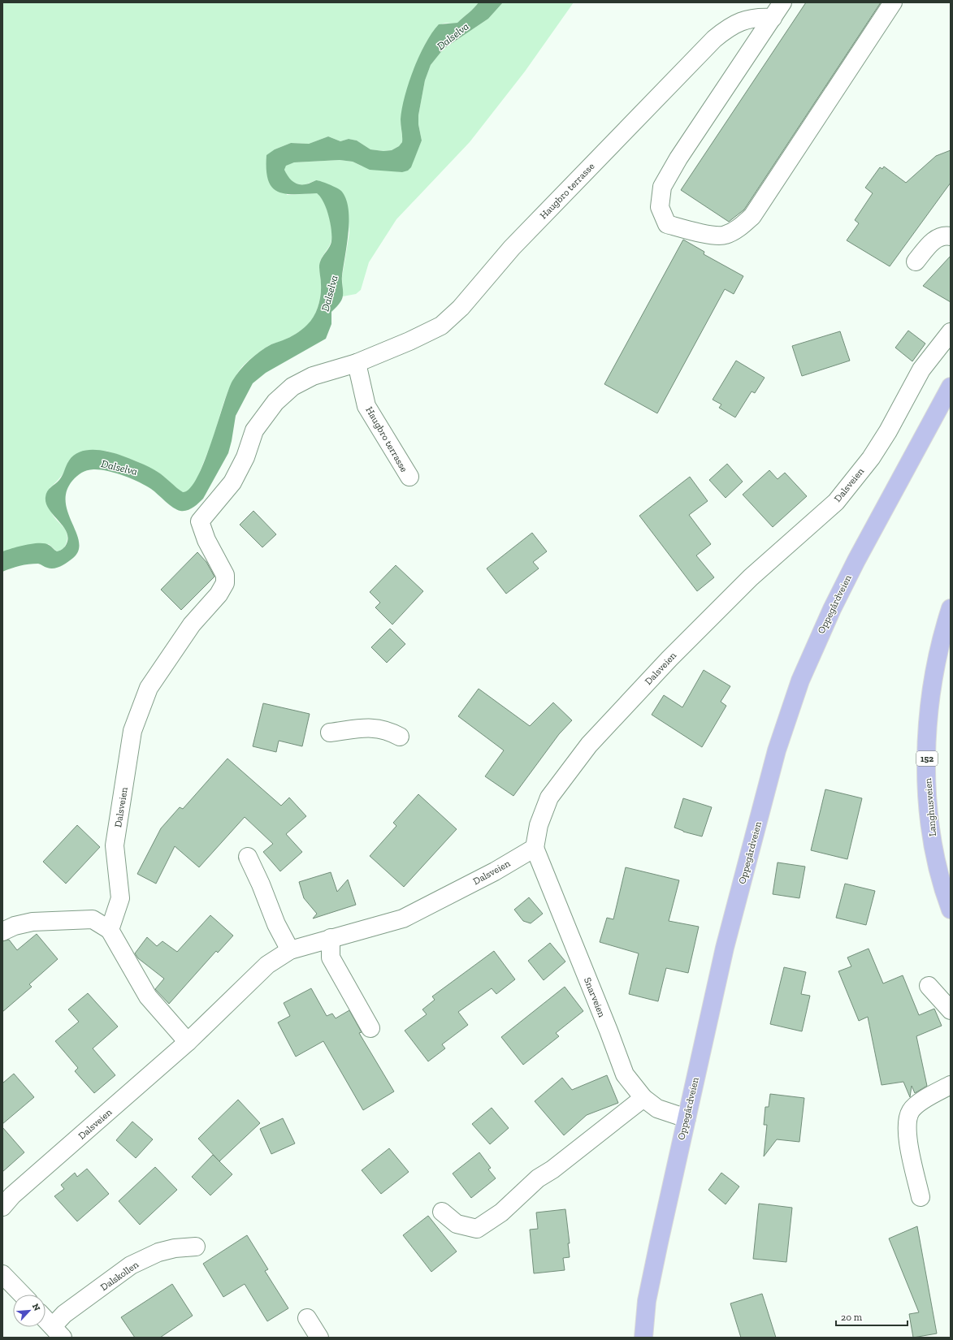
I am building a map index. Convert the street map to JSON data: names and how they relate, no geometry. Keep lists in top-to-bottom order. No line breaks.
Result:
{"streets":{"main road":["Oppegårdveien","152","Langhusveien"],"street":["Haugbro terrasse","Dalsveien","Snarveien","Dalskollen"]},"crossings":[["Haugbro terrasse","Dalsveien"],["Dalsveien","Snarveien"],["Oppegårdveien","Snarveien"]],"water":["Dalselva"],"scale_bar":"20 m","north":"top right"}
